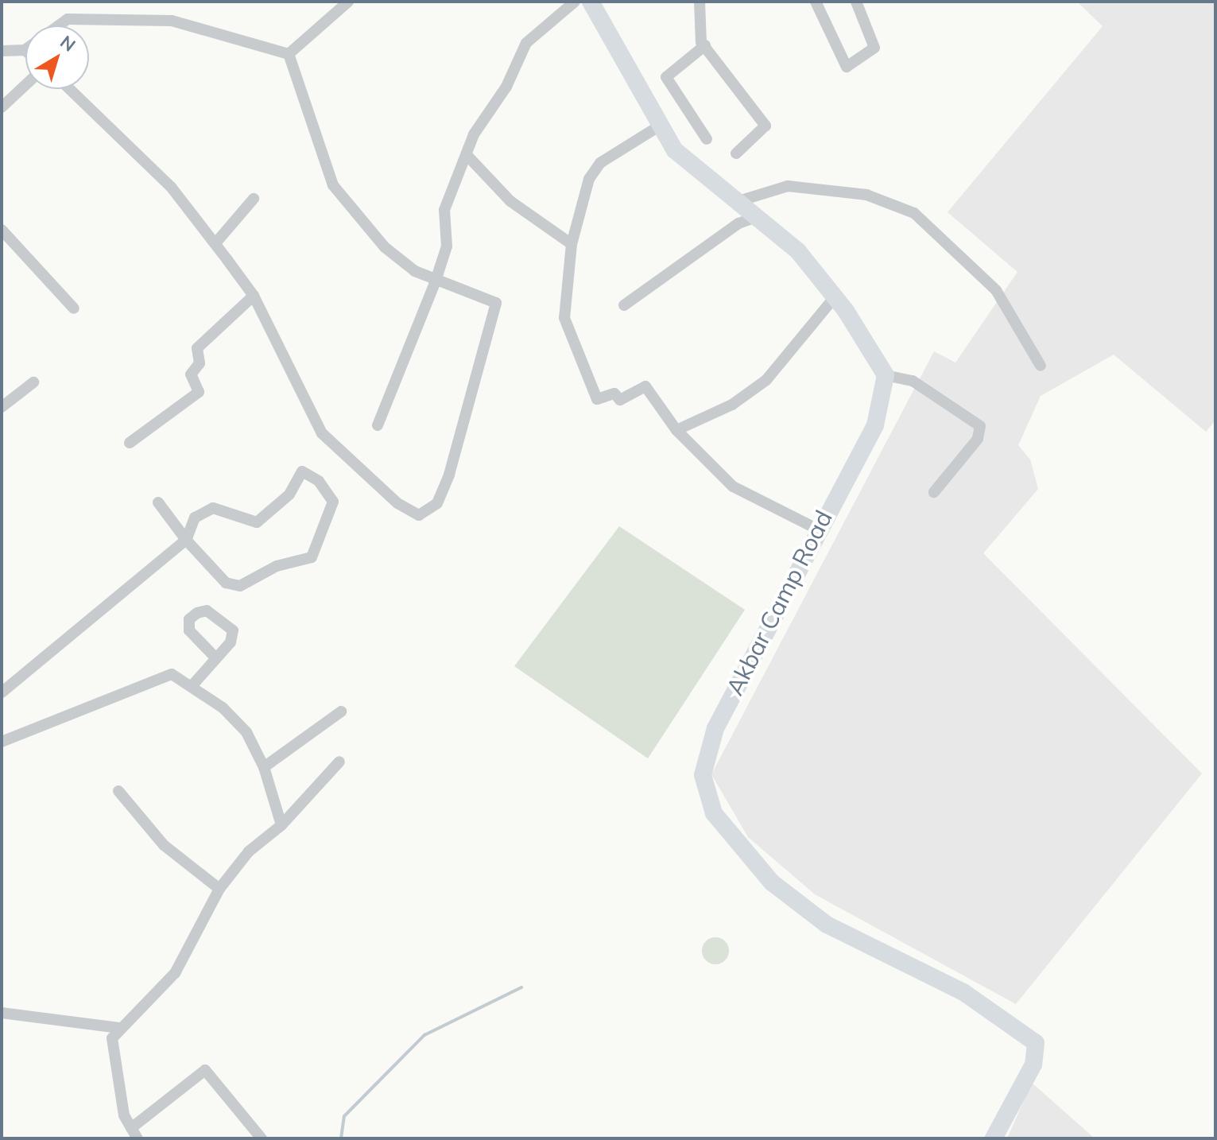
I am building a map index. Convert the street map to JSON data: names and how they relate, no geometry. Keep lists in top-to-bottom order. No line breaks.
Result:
{"streets":{"street":["Akbar Camp Road"]},"north":"top right"}
